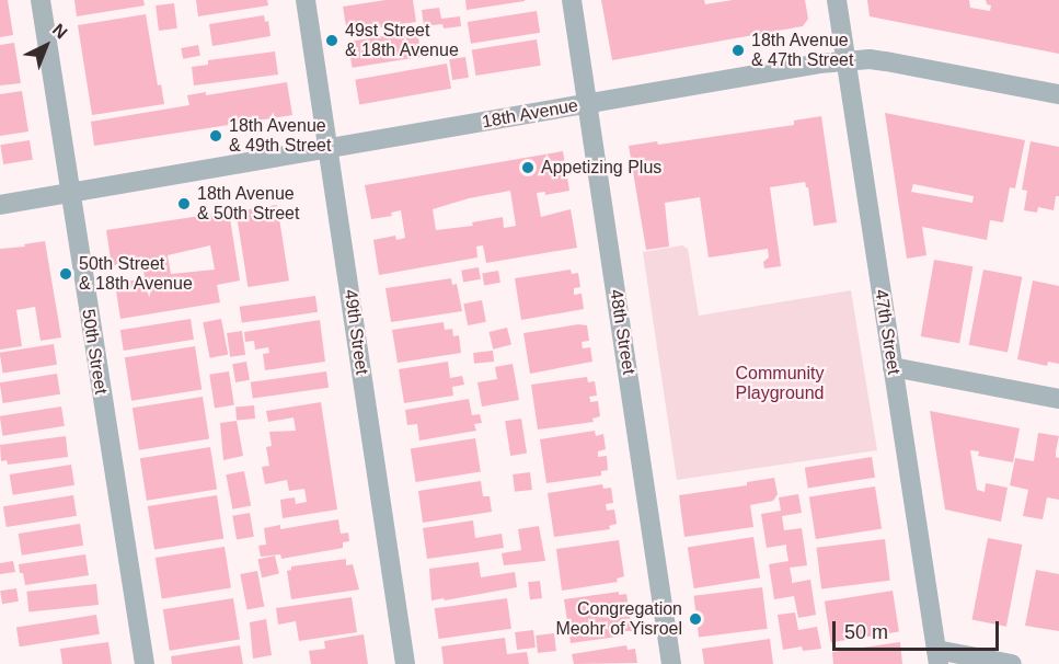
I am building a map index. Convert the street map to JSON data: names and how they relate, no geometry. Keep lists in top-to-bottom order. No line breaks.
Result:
{"streets":{"street":["18th Avenue","49th Street","48th Street","47th Street","50th Street"]},"crossings":[["18th Avenue","49th Street"],["18th Avenue","48th Street"],["18th Avenue","47th Street"],["18th Avenue","50th Street"]],"parks":["Community Playground"],"places":["49st Street & 18th Avenue","18th Avenue & 47th Street","18th Avenue & 49th Street","Appetizing Plus","18th Avenue & 50th Street","50th Street & 18th Avenue","Congregation Meohr of Yisroel"],"scale_bar":"50 m","north":"top right"}
